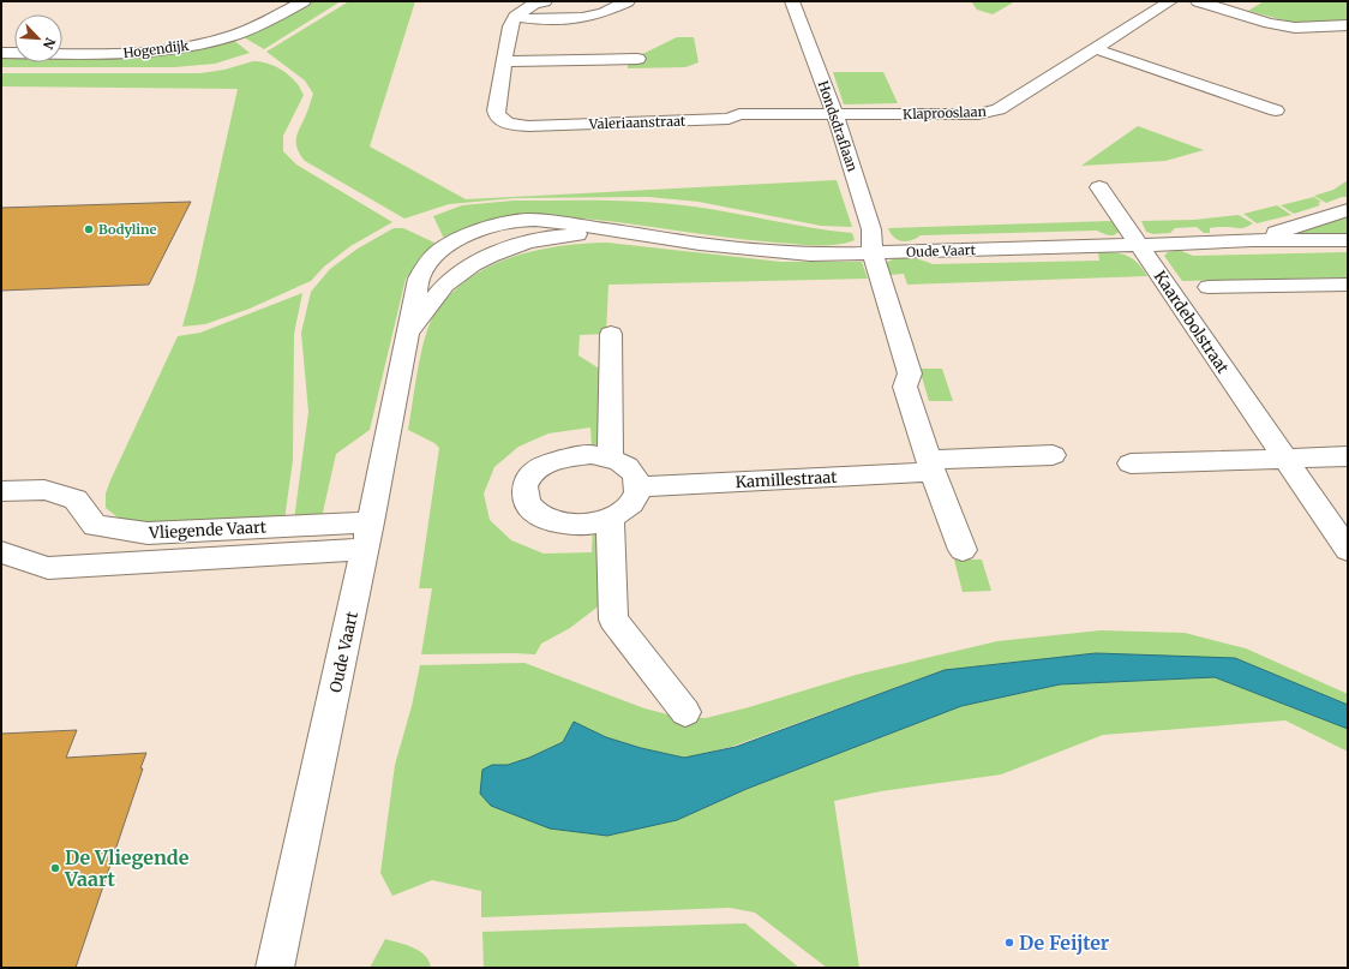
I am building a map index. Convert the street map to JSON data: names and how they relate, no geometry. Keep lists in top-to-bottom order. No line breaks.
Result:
{"streets":{"street":["Hogendijk","Klaprooslaan","Valeriaanstraat","Hondsdraflaan","Oude Vaart","Kaardebolstraat","Kamillestraat","Vliegende Vaart"]},"crossings":[["Klaprooslaan","Valeriaanstraat"],["Klaprooslaan","Hondsdraflaan"],["Valeriaanstraat","Hondsdraflaan"],["Hondsdraflaan","Oude Vaart"],["Oude Vaart","Kaardebolstraat"],["Oude Vaart","Vliegende Vaart"]],"places":["Bodyline","De Vliegende Vaart","De Feijter"],"north":"bottom right"}
